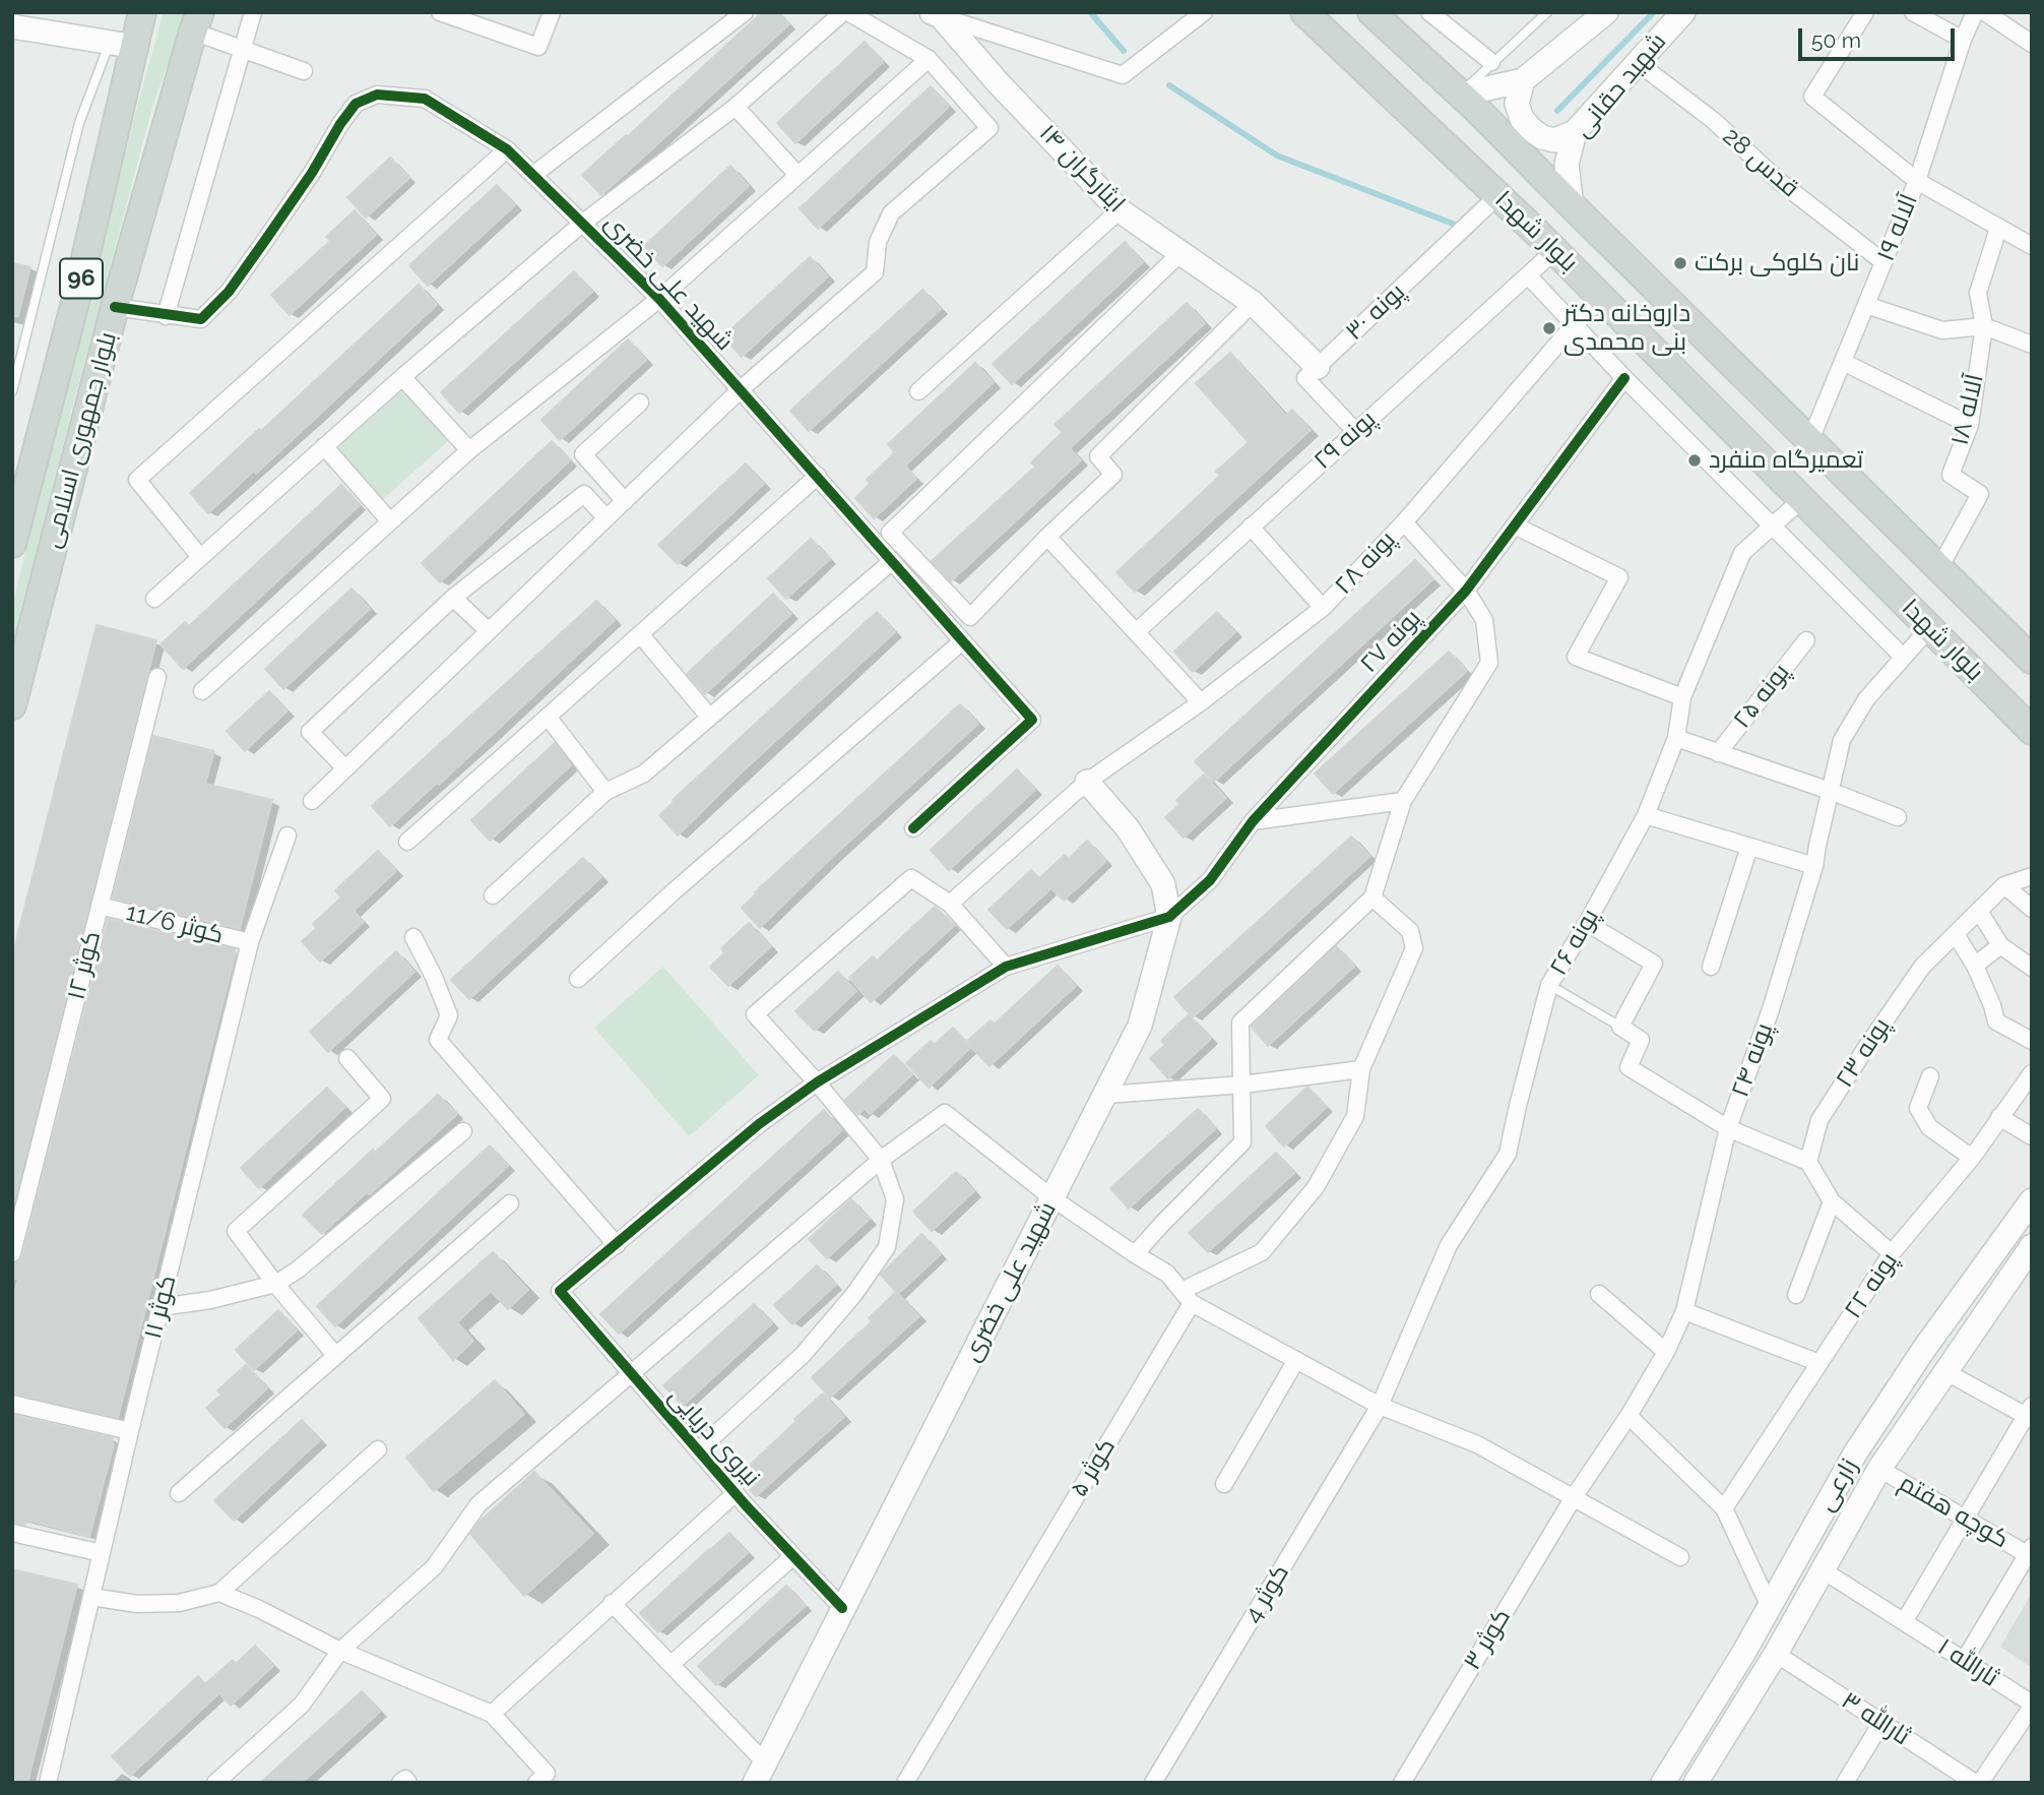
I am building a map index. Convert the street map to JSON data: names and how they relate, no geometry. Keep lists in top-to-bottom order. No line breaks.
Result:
{"streets":{"main road":["شهید حقانی","ایثارگران ۱۴","بلوار شهدا","96","شهید علی خضری","بلوار جمهوری اسلامی","زارعی"],"street":["قدس 28","آلاله ۱۹","پونه ۳۰","آلاله ۱۸","پونه ۲۹","پونه ۲۸","پونه ۲۷","پونه ۲۵","کوثر 11/6","پونه ۲۶","کوثر ۱۲","پونه ۲۳","پونه ۲۴","پونه ۲۲","کوثر ۱۱","نیروی دریایی","کوثر ۵","کوچه هفتم","کوثر 4","کوثر ۳","ثارالله ۱","ثارالله ۳"]},"crossings":[["شهید حقانی","قدس 28"],["شهید حقانی","بلوار شهدا"],["قدس 28","آلاله ۱۹"],["ایثارگران ۱۴","پونه ۳۰"],["آلاله ۱۹","بلوار شهدا"],["بلوار شهدا","پونه ۳۰"],["بلوار شهدا","آلاله ۱۸"],["بلوار شهدا","پونه ۲۹"],["بلوار شهدا","پونه ۲۸"],["بلوار شهدا","پونه ۲۶"],["بلوار شهدا","پونه ۲۴"],["شهید علی خضری","بلوار جمهوری اسلامی"],["شهید علی خضری","پونه ۲۸"],["شهید علی خضری","پونه ۲۷"],["شهید علی خضری","نیروی دریایی"],["کوثر 11/6","کوثر ۱۲"],["کوثر 11/6","کوثر ۱۱"],["پونه ۲۶","کوثر 4"],["پونه ۲۴","کوثر ۳"],["زارعی","کوچه هفتم"],["زارعی","ثارالله ۱"],["زارعی","ثارالله ۳"]],"places":["نان کلوکی برکت","داروخانه دکتر بنی محمدی","تعمیرگاه منفرد"],"scale_bar":"50 m"}
